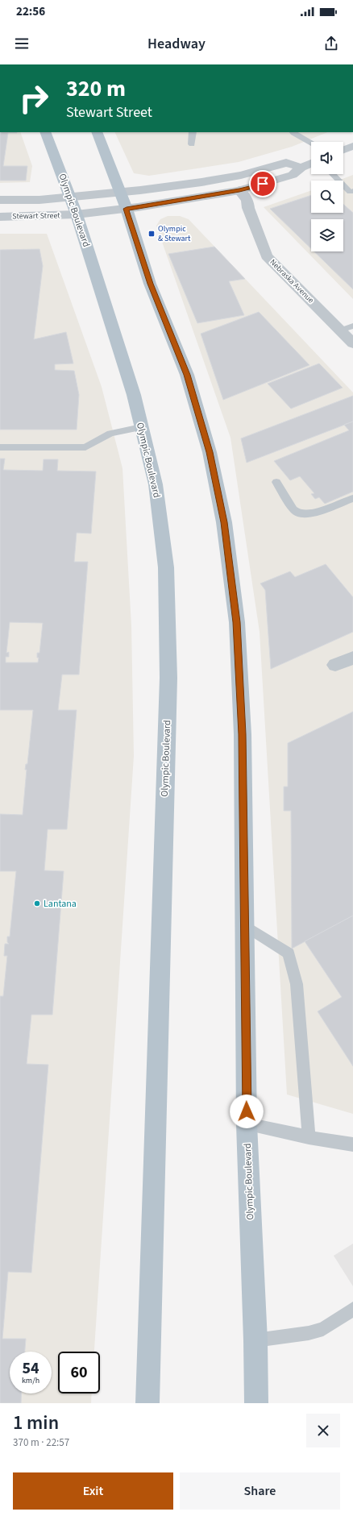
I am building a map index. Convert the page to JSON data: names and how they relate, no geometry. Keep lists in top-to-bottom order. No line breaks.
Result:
{"streets":{"main road":["Olympic Boulevard"],"street":["Stewart Street","Nebraska Avenue"]},"crossings":[["Olympic Boulevard","Stewart Street"],["Stewart Street","Nebraska Avenue"]],"places":{"transit":["Olympic & Stewart"],"other":["Lantana"]},"page":{"status":"22:56","header":"Headway","turn":["320 m","Stewart Street"],"speed":"54 km/h","limit":"60","heading":["1 min","370 m · 22:57"],"buttons":["Exit","Share"]}}
